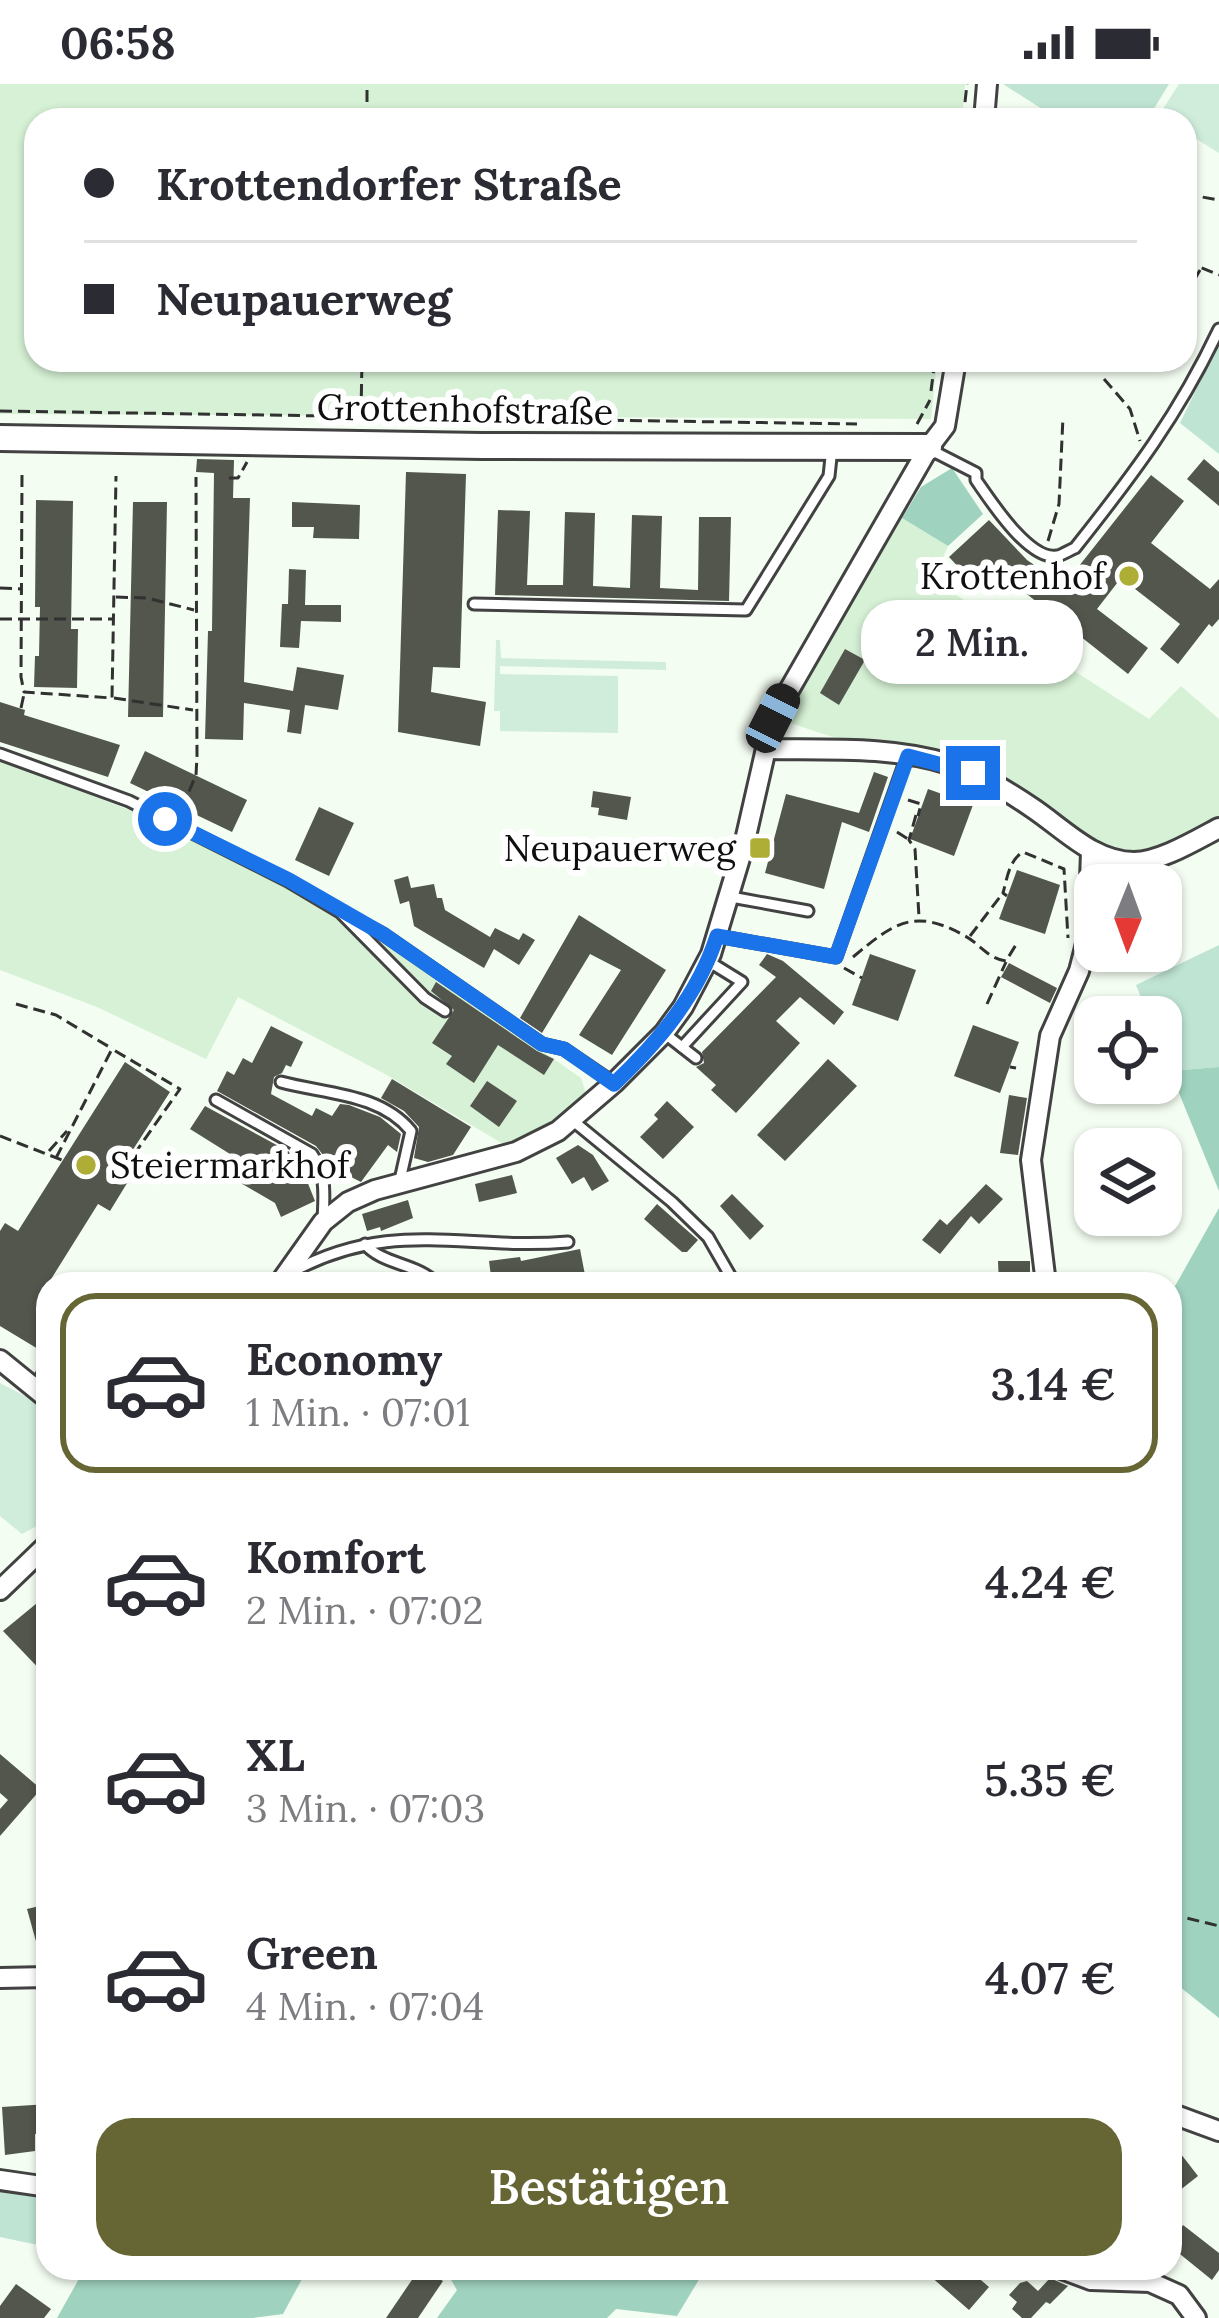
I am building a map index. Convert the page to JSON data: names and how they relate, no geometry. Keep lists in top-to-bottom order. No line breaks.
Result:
{"streets":{"street":["Grottenhofstraße"]},"places":{"other":["Krottenhof","Steiermarkhof"],"transit":["Neupauerweg"]},"north":"bottom","page":{"status":"06:58","banner":["Krottendorfer Straße","Neupauerweg"],"bubble":"2 Min.","list":[{"name":"Economy","note":"1 Min. · 07:01","value":"3.14 €"},{"name":"Komfort","note":"2 Min. · 07:02","value":"4.24 €"},{"name":"XL","note":"3 Min. · 07:03","value":"5.35 €"},{"name":"Green","note":"4 Min. · 07:04","value":"4.07 €"}],"buttons":"Bestätigen"}}
